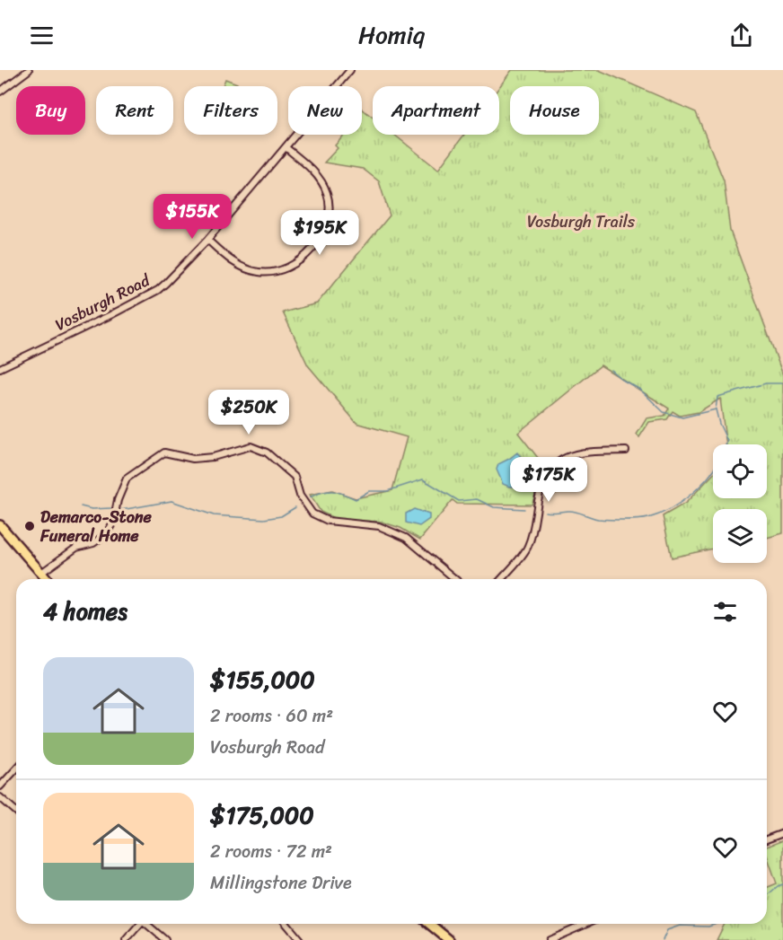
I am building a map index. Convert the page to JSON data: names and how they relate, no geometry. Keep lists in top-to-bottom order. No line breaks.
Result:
{"streets":{"street":["Vosburgh Road"]},"parks":["Vosburgh Trails"],"places":["Demarco-Stone Funeral Home"],"page":{"header":"Homiq","chip":["Buy","Rent","Filters","New","Apartment","House"],"price":["$155K","$195K","$250K","$175K"],"heading":"4 homes","list":[{"name":"$155,000","note":"2 rooms · 60 m² · Vosburgh Road"},{"name":"$175,000","note":"2 rooms · 72 m² · Millingstone Drive"}]}}
